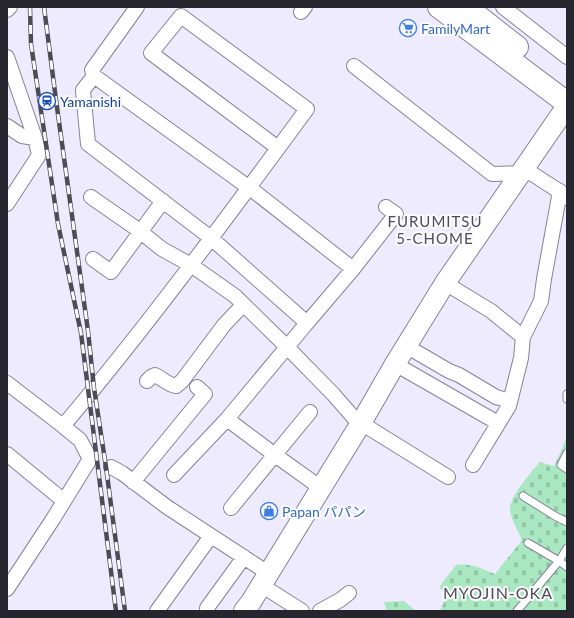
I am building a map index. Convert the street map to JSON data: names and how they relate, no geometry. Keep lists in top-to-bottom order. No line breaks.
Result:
{"districts":["FURUMITSU 5-CHOME","MYOJIN-OKA"],"places":{"supermarket":["FamilyMart"],"station":["Yamanishi"],"shop":["Papan パパン"]}}
